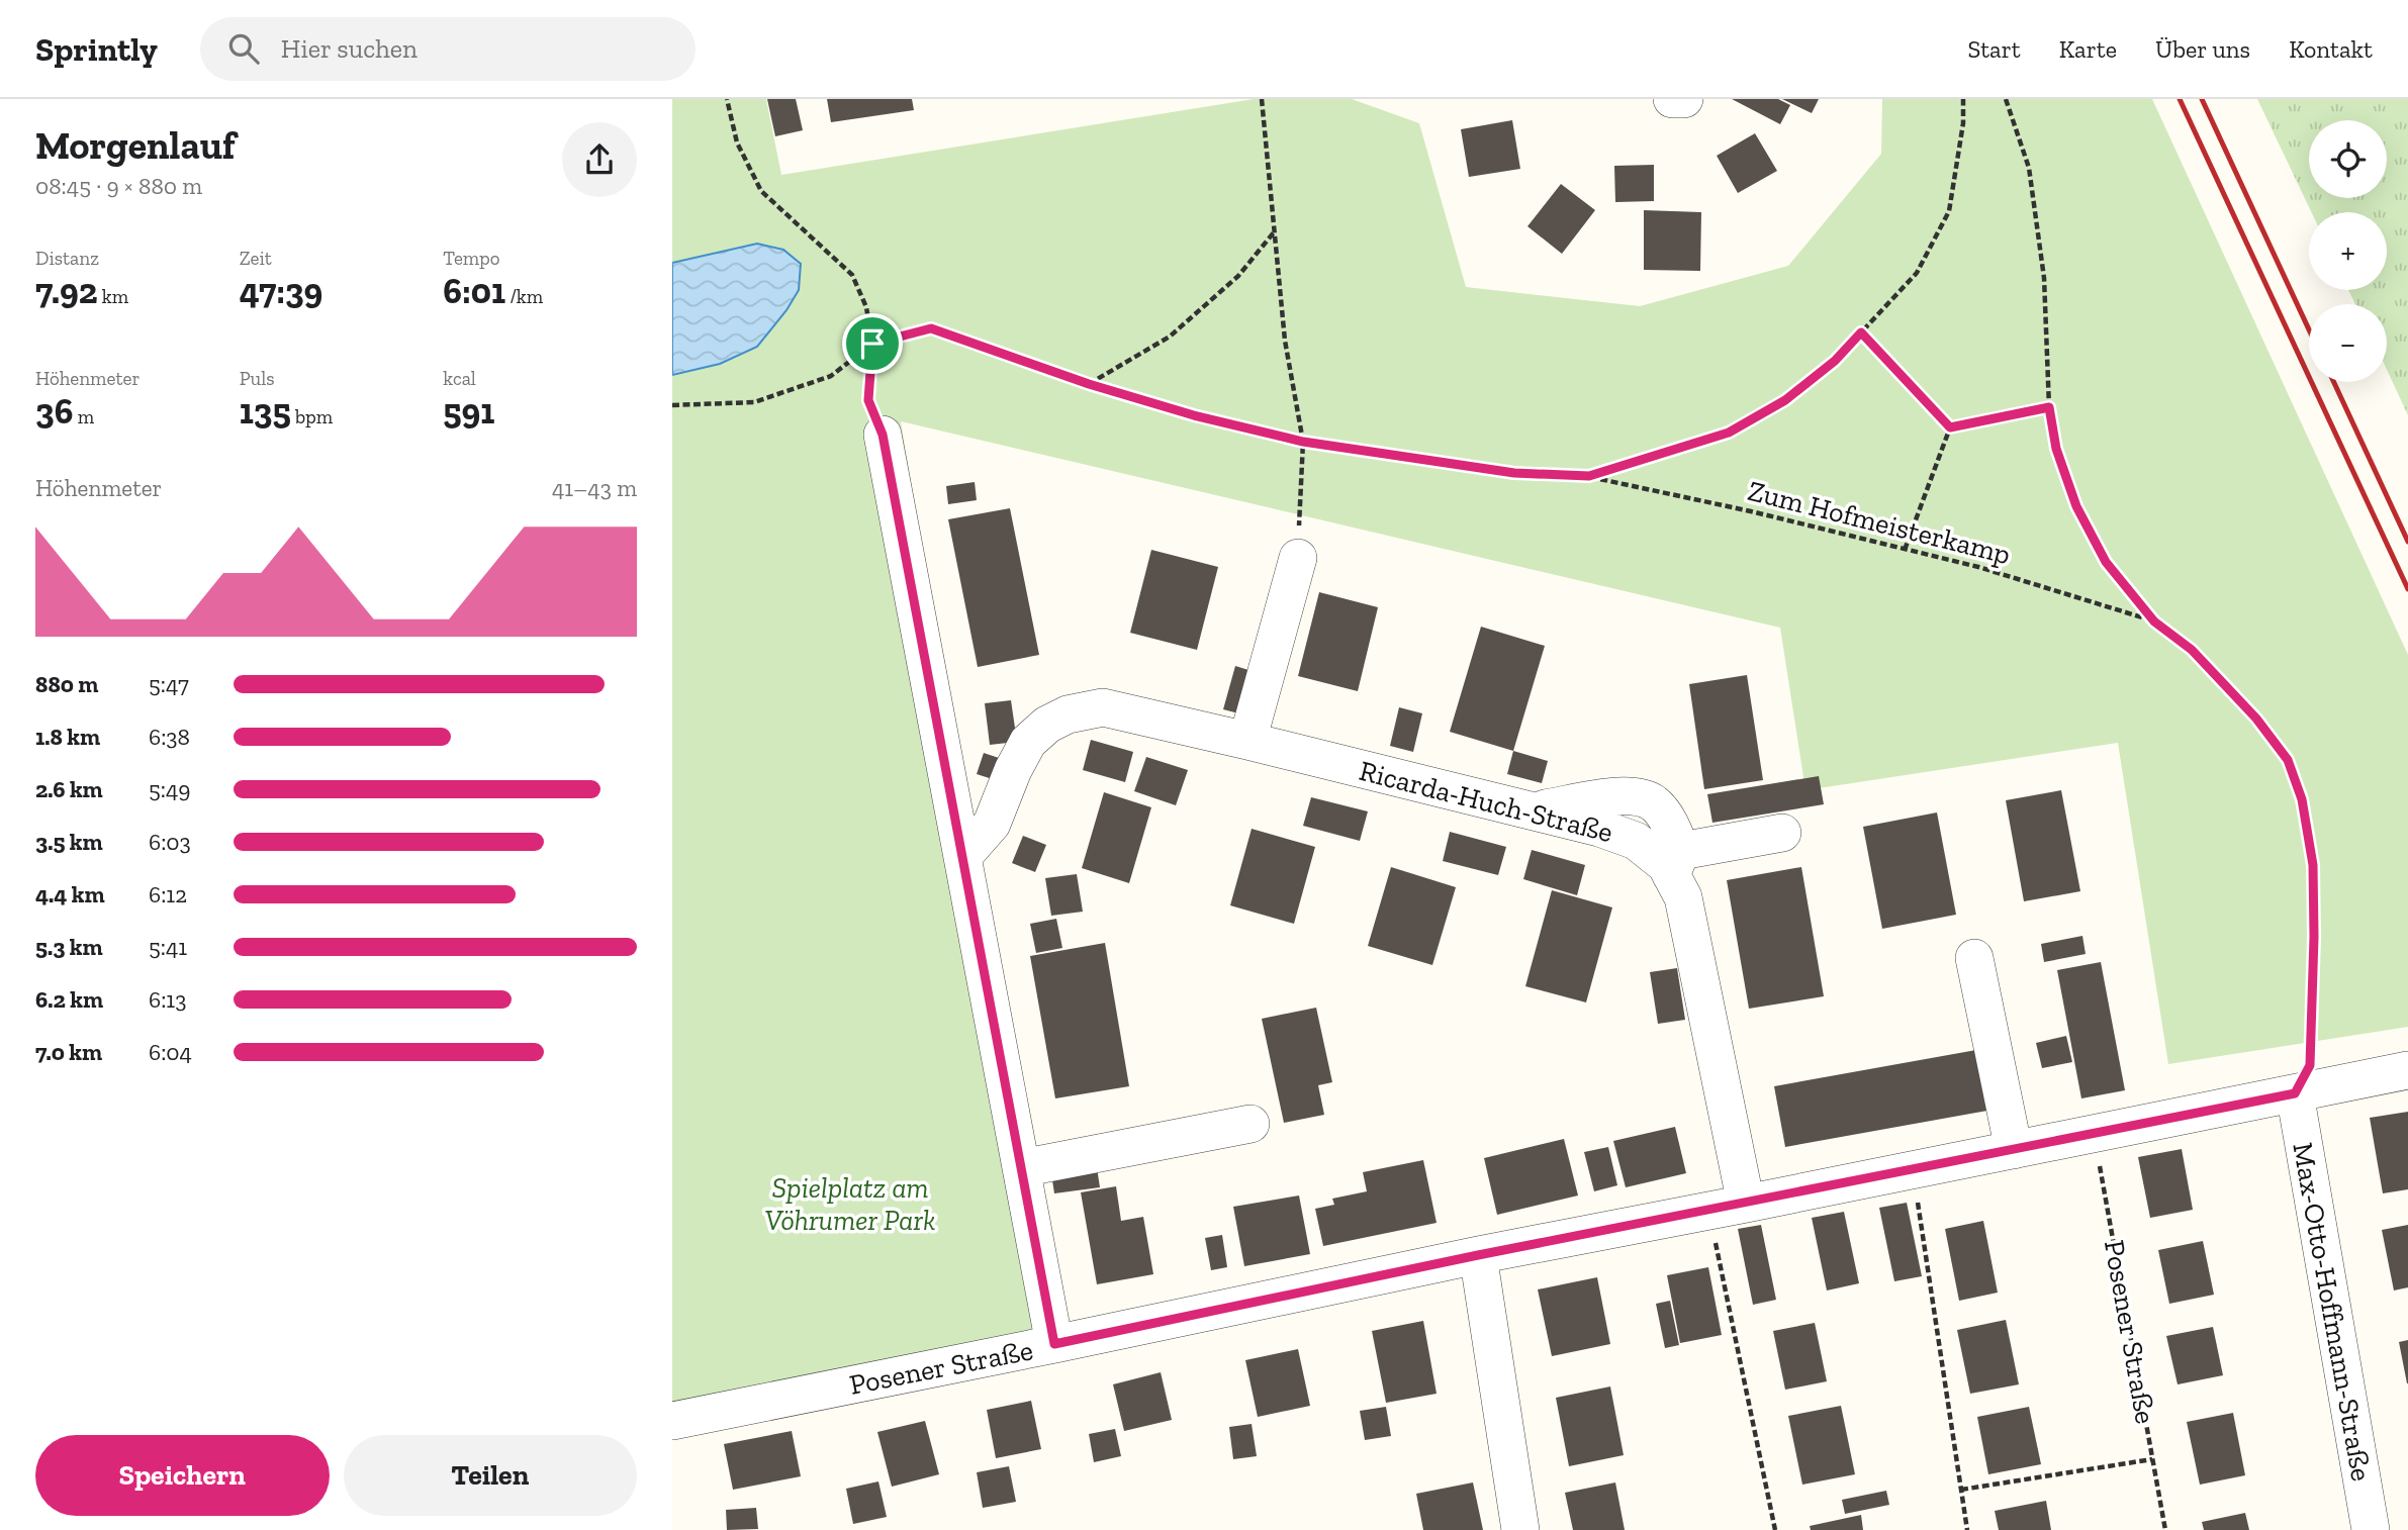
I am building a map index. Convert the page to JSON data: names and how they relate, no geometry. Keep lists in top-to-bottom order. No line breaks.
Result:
{"streets":{"street":["Ricarda-Huch-Straße","Max-Otto-Hoffmann-Straße","Posener Straße"],"path":["Zum Hofmeisterkamp"]},"crossings":[["Zum Hofmeisterkamp","Max-Otto-Hoffmann-Straße"],["Zum Hofmeisterkamp","Posener Straße"],["Ricarda-Huch-Straße","Posener Straße"],["Max-Otto-Hoffmann-Straße","Posener Straße"]],"parks":["Spielplatz am Vöhrumer Park"],"page":{"header":"Sprintly","search":"Hier suchen","nav":["Start","Karte","Über uns","Kontakt"],"heading":["Morgenlauf","08:45 · 9 × 880 m"],"map_buttons":["+","−"],"stats":[["Distanz","7.92 km"],["Zeit","47:39"],["Tempo","6:01 /km"],["Höhenmeter","36 m"],["Puls","135 bpm"],["kcal","591"]],"chart":["Höhenmeter","41–43 m"],"list":[{"name":"880 m","note":"5:47"},{"name":"1.8 km","note":"6:38"},{"name":"2.6 km","note":"5:49"},{"name":"3.5 km","note":"6:03"},{"name":"4.4 km","note":"6:12"},{"name":"5.3 km","note":"5:41"},{"name":"6.2 km","note":"6:13"},{"name":"7.0 km","note":"6:04"}],"buttons":["Speichern","Teilen"]}}
